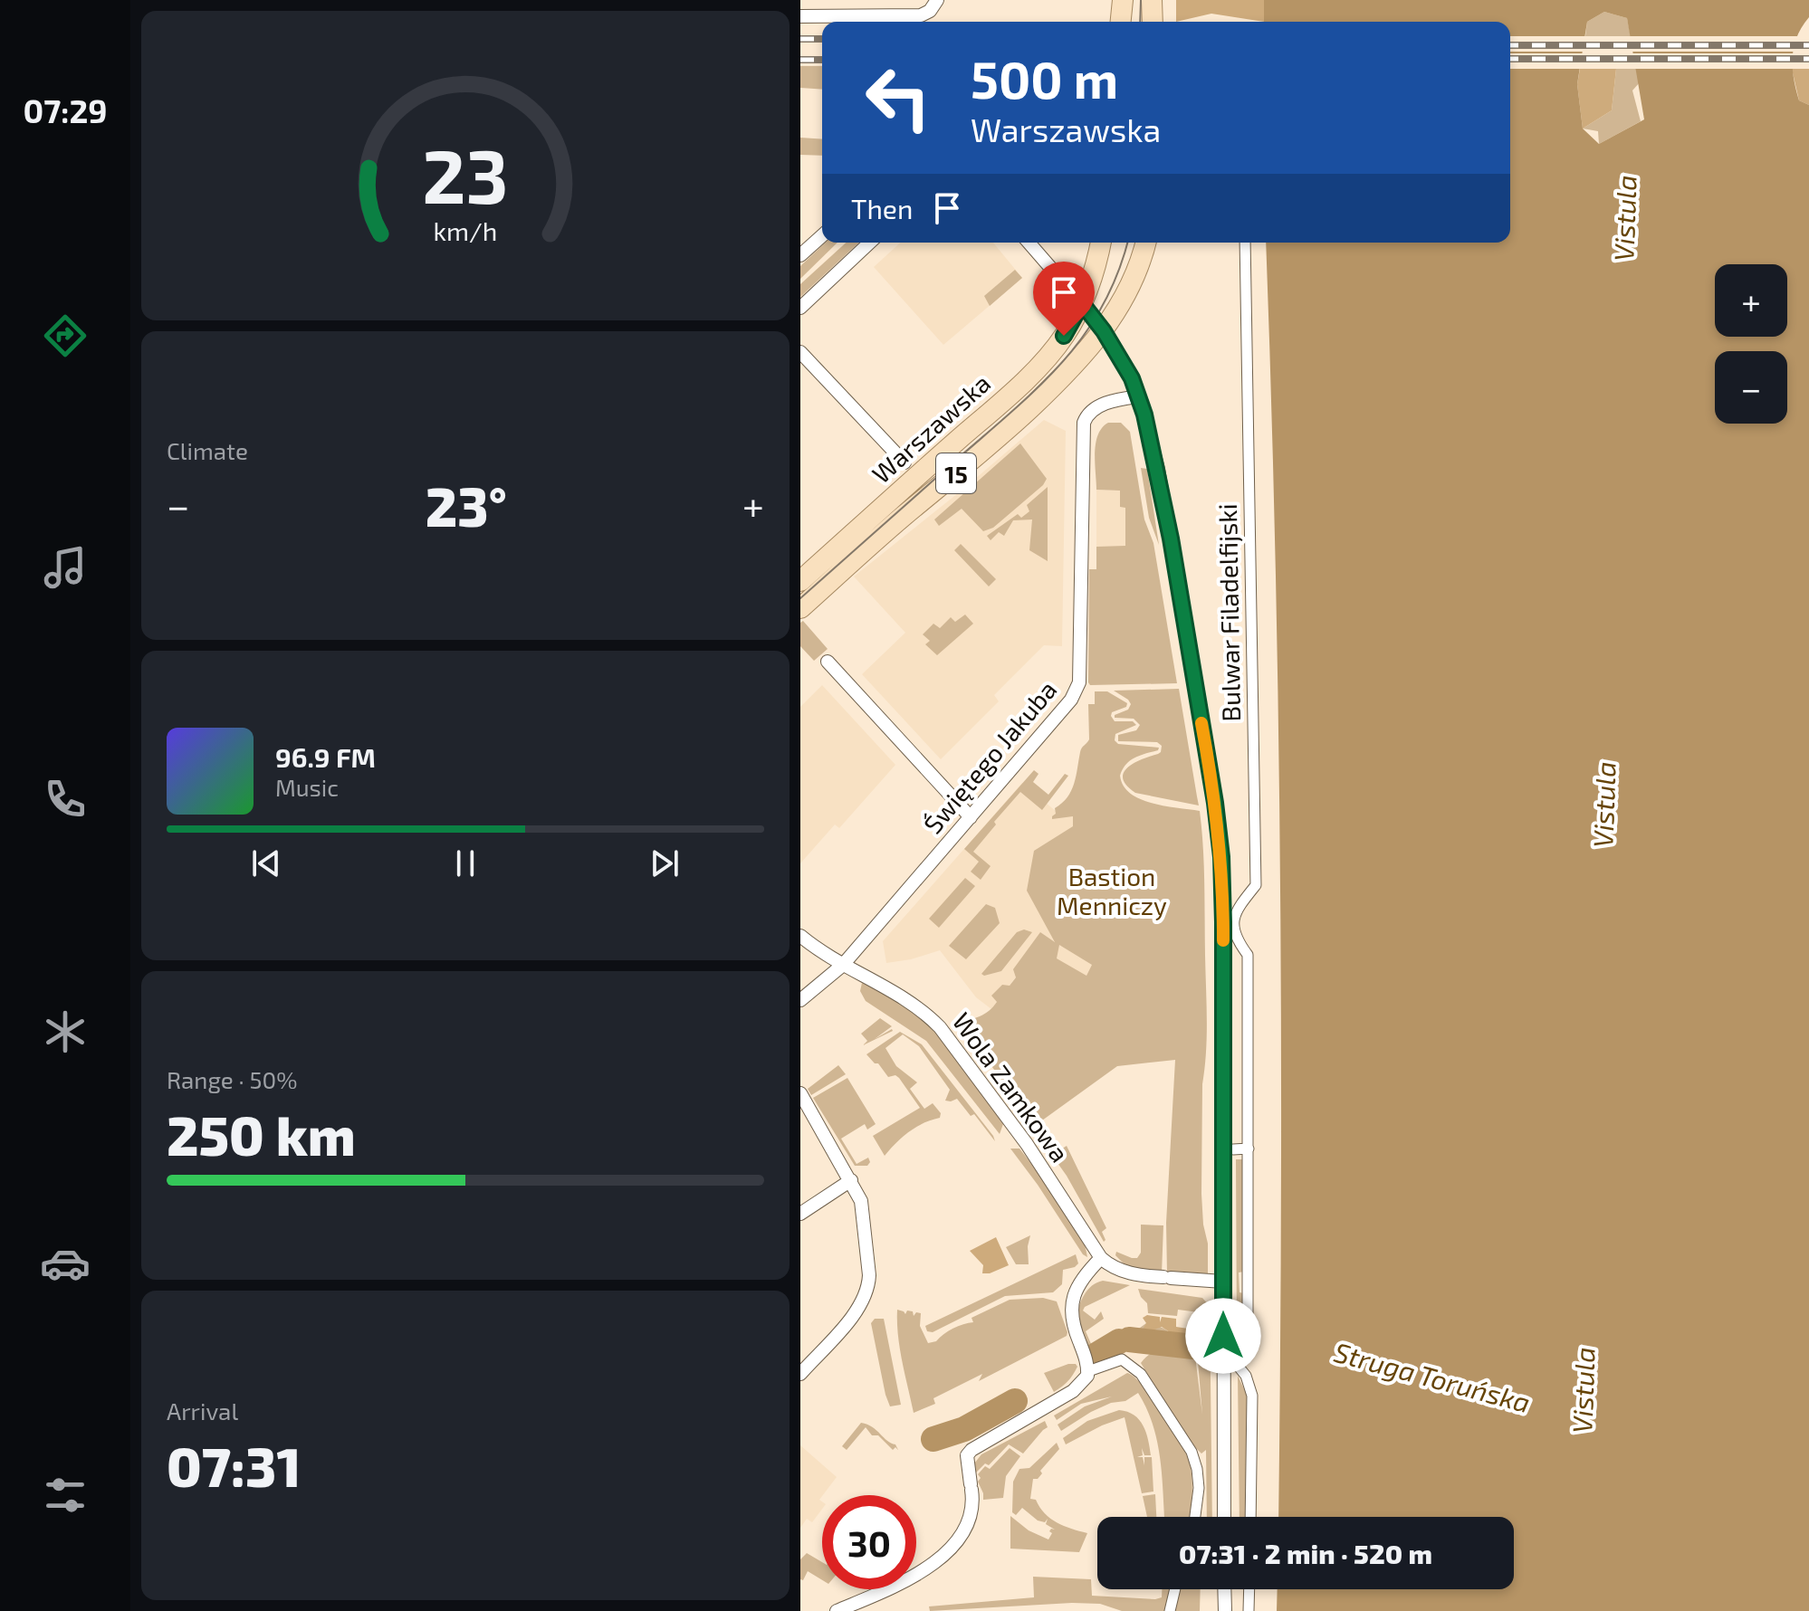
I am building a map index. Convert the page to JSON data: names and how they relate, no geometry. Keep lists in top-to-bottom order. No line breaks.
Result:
{"streets":{"main road":["Warszawska","15"],"street":["Bulwar Filadelfijski","Świętego Jakuba","Wola Zamkowa"]},"crossings":[["Warszawska","15"],["Warszawska","Bulwar Filadelfijski"],["15","Bulwar Filadelfijski"],["Bulwar Filadelfijski","Świętego Jakuba"],["Świętego Jakuba","Wola Zamkowa"]],"water":["Vistula","Struga Toruńska"],"parks":["Bastion Menniczy"],"page":{"tabs":"07:29","turn":["500 m","Warszawska"],"then":"Then","map_buttons":["+","−"],"tile":["Climate",["Range · 50%","250 km"],["Arrival","07:31"]],"heat":["−","23°","+"],"song":["96.9 FM","Music"],"limit":"30","trip":"07:31 · 2 min · 520 m","gauge":["23","km/h"]}}
